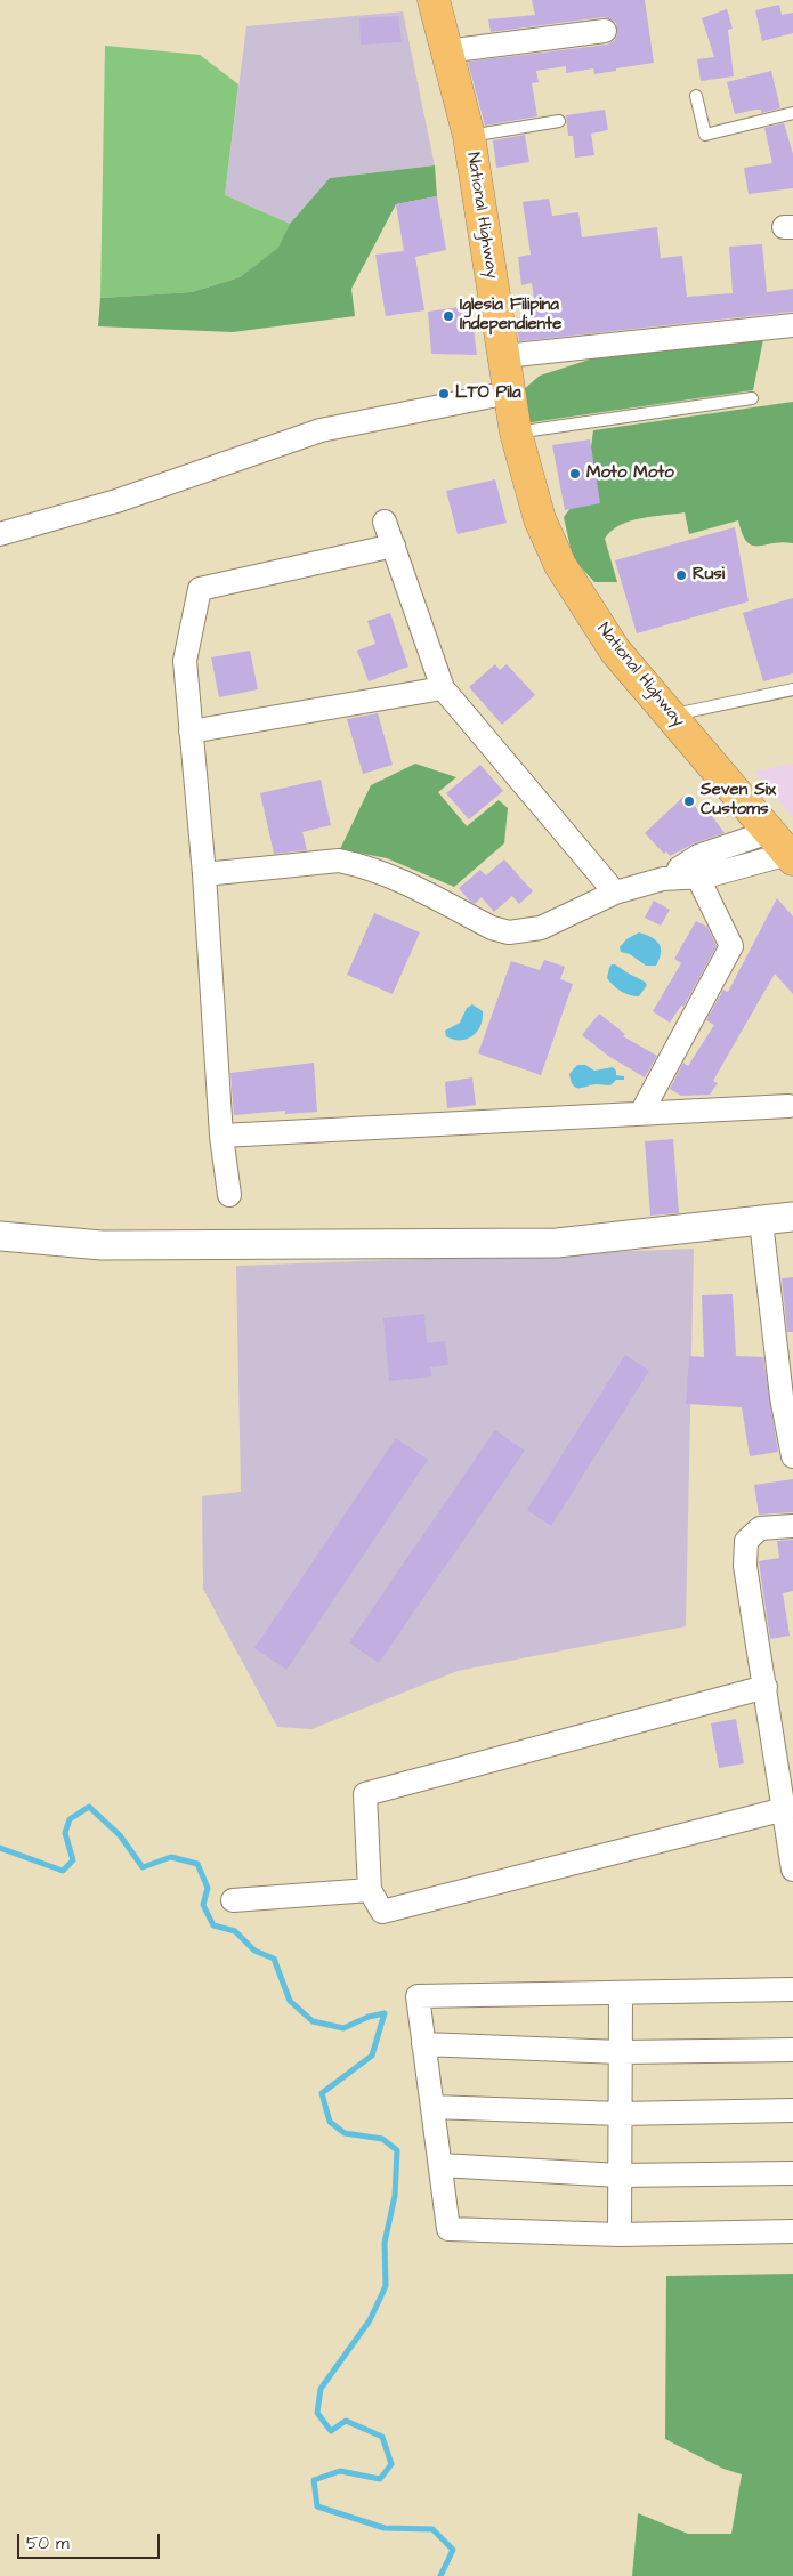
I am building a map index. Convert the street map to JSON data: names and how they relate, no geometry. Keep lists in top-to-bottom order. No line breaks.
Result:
{"streets":{"main road":["National Highway"]},"places":["Iglesia Filipina Independiente","LTO Pila","Moto Moto","Rusi","Seven Six Customs"],"scale_bar":"50 m"}
